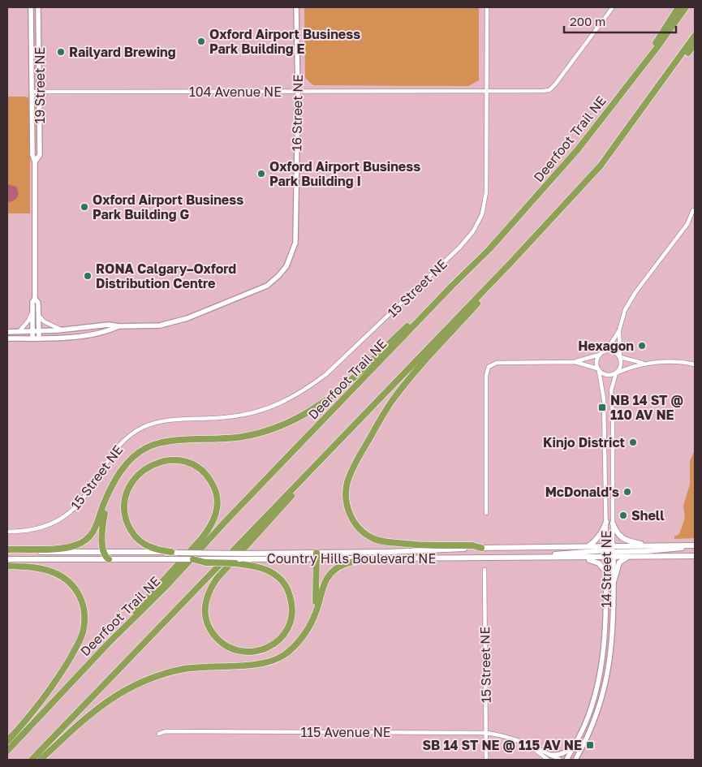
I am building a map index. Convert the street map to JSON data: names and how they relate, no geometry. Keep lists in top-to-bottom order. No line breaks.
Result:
{"streets":{"highway":["Deerfoot Trail NE"],"main road":["Country Hills Boulevard NE"],"street":["19 Street NE","104 Avenue NE","16 Street NE","15 Street NE","14 Street NE","115 Avenue NE"]},"crossings":[["19 Street NE","104 Avenue NE"],["104 Avenue NE","16 Street NE"],["104 Avenue NE","15 Street NE"],["15 Street NE","115 Avenue NE"],["Country Hills Boulevard NE","14 Street NE"]],"places":{"other":["Oxford Airport Business Park Building E","Railyard Brewing","Oxford Airport Business Park Building I","Oxford Airport Business Park Building G","RONA Calgary–Oxford Distribution Centre","Hexagon","Kinjo District","McDonald's","Shell"],"transit":["NB 14 ST @ 110 AV NE","SB 14 ST NE @ 115 AV NE"]},"scale_bar":"200 m"}
